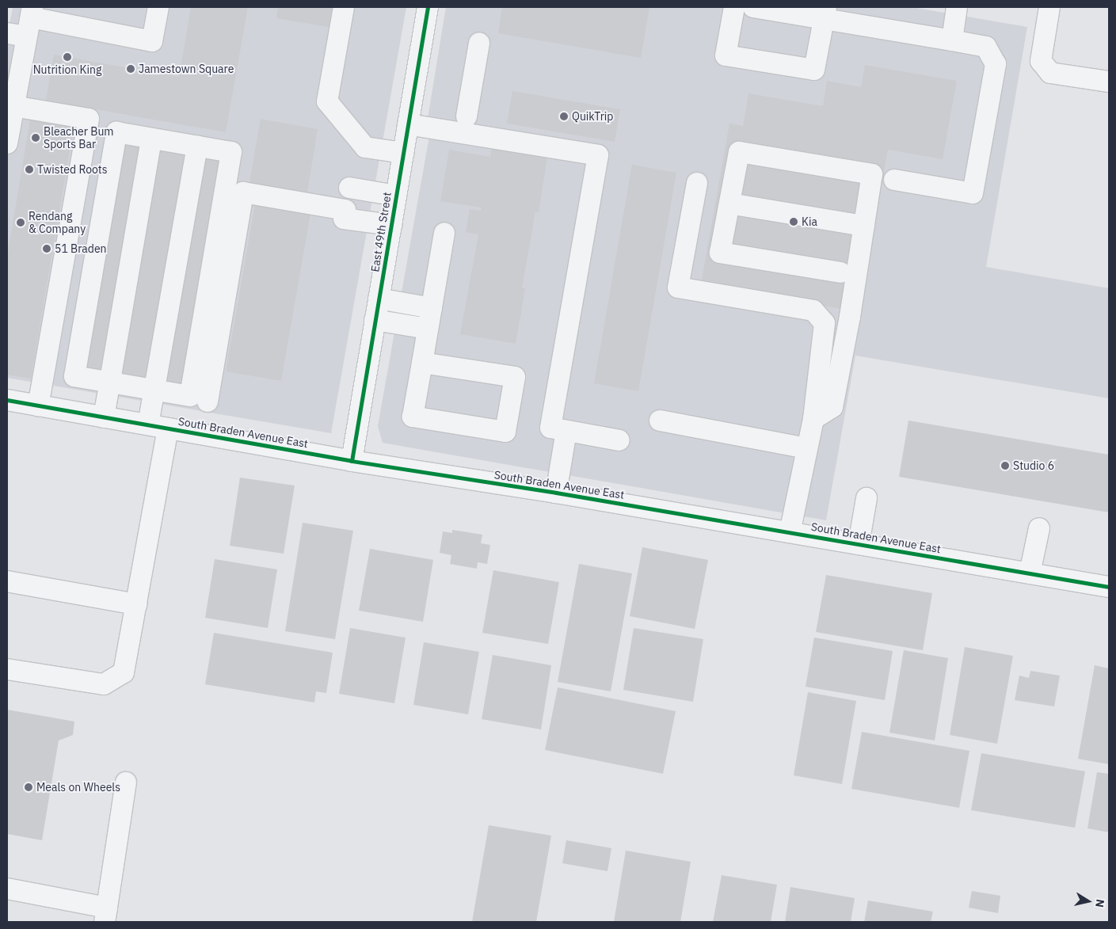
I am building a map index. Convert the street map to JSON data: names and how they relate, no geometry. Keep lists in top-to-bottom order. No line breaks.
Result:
{"streets":{"street":["East 49th Street","South Braden Avenue East"]},"crossings":[["East 49th Street","South Braden Avenue East"]],"places":["Nutrition King","Jamestown Square","QuikTrip","Bleacher Bum Sports Bar","Twisted Roots","Kia","Rendang & Company","51 Braden","Studio 6","Meals on Wheels"],"north":"right"}
